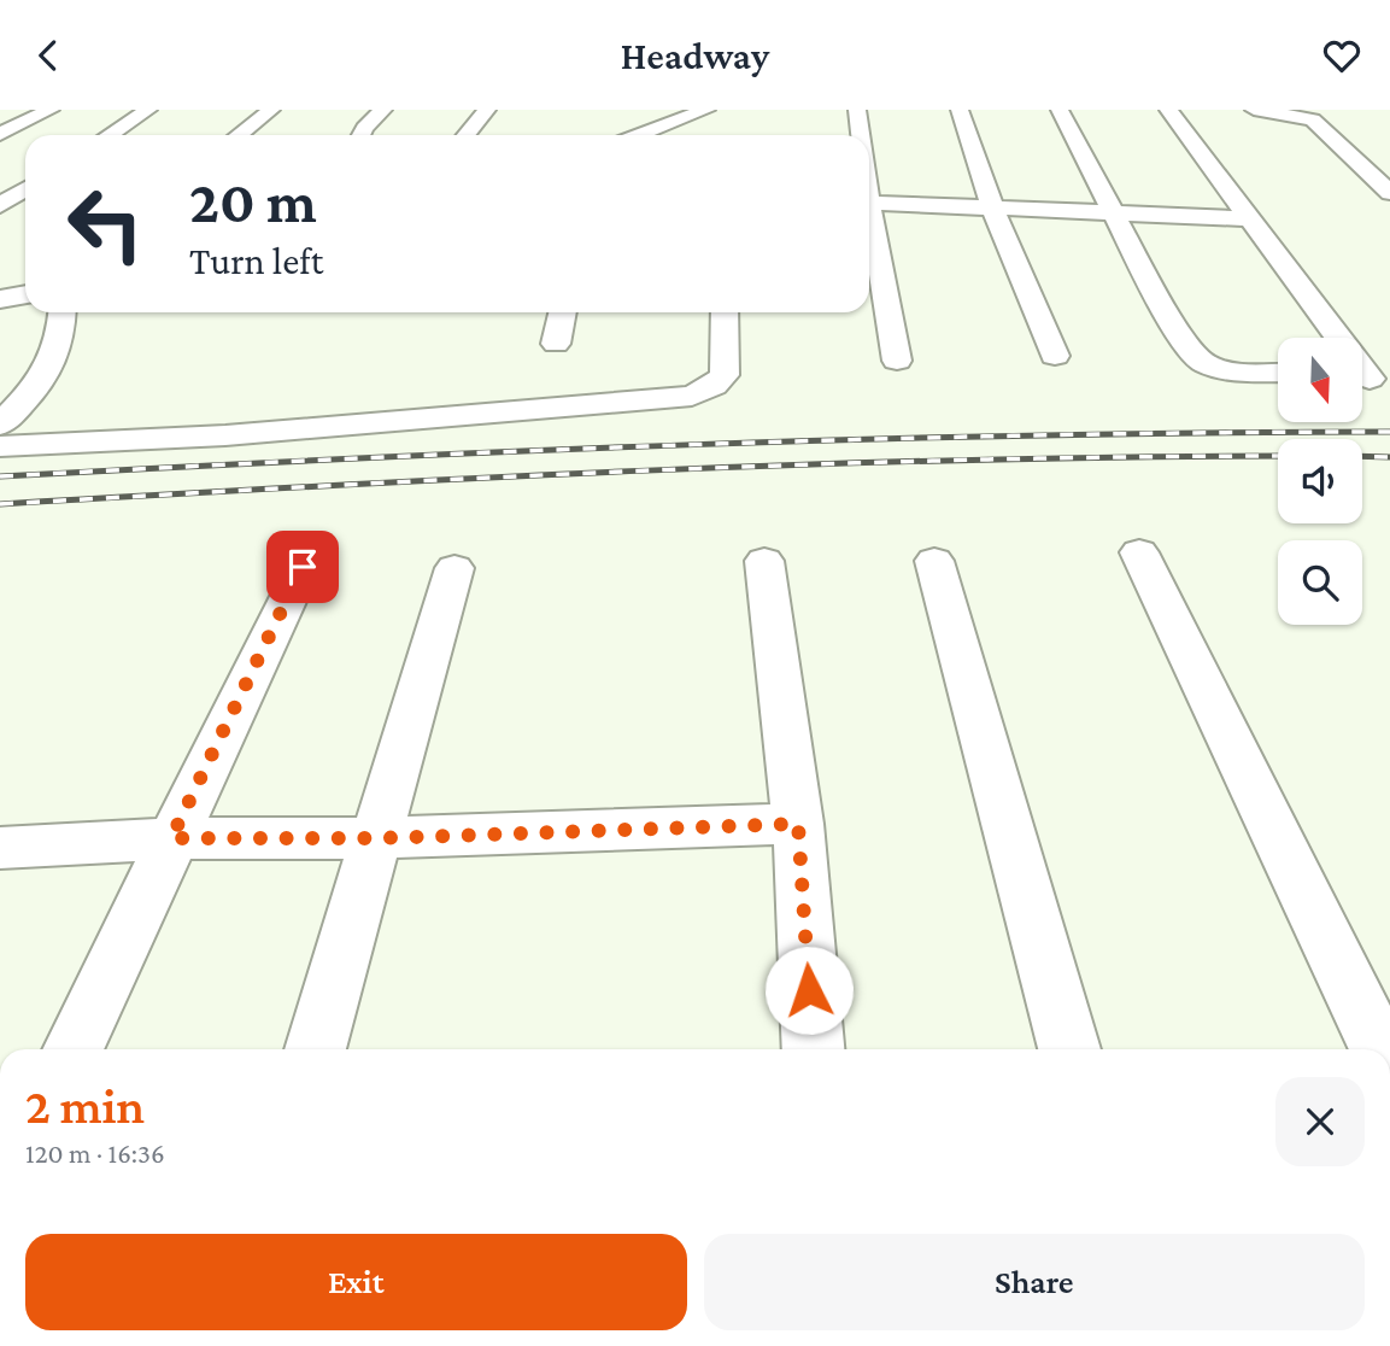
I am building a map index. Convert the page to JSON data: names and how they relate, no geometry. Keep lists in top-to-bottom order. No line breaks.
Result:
{"north":"bottom","page":{"header":"Headway","turn":["20 m","Turn left"],"heading":["2 min","120 m · 16:36"],"buttons":["Exit","Share"]}}
